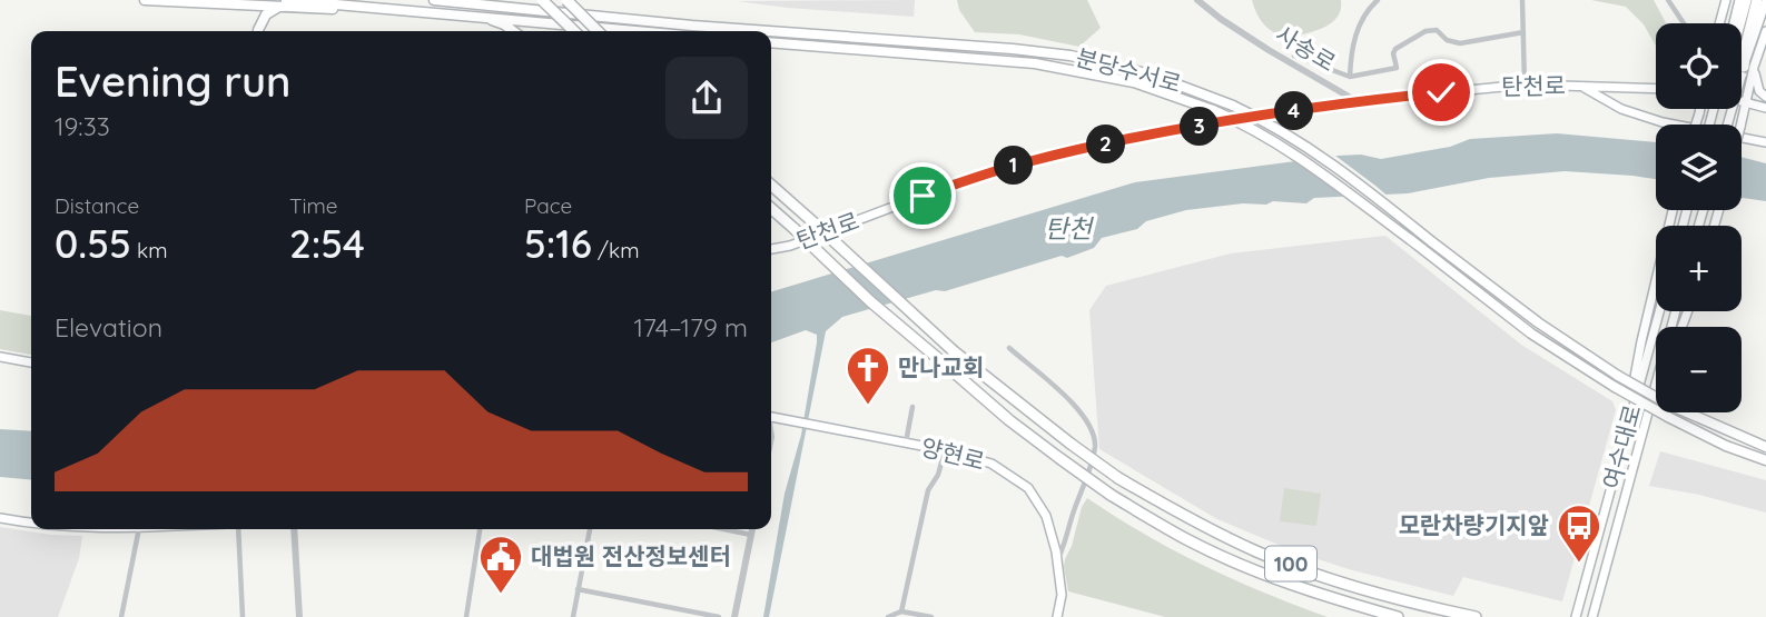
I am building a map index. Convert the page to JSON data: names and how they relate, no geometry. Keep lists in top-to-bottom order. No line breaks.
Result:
{"streets":{"highway":["분당수서로","100"],"main road":["탄천로","여수대로","양현로"],"street":["사송로"]},"crossings":[["사송로","탄천로"]],"water":["탄천"],"places":{"church":["만나교회"],"bus stop":["모란차량기지앞"],"public building":["대법원 전산정보센터"]},"page":{"map_buttons":["+","−"],"heading":["Evening run","19:33"],"pins":["4","3","2","1"],"stats":[["Distance","0.55 km"],["Time","2:54"],["Pace","5:16 /km"]],"chart":["Elevation","174–179 m"]}}
